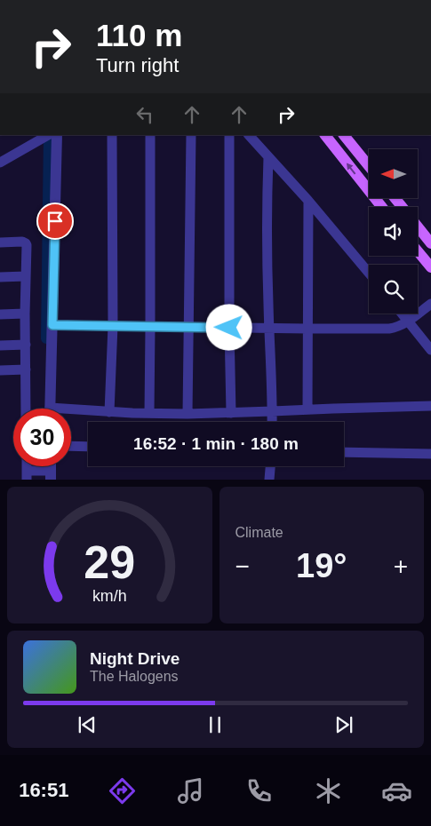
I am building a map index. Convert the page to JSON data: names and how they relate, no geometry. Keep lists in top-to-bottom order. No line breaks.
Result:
{"north":"left","page":{"turn":["110 m","Turn right"],"limit":"30","trip":"16:52 · 1 min · 180 m","tile":"Climate","heat":["−","19°","+"],"song":["Night Drive","The Halogens"],"tabs":"16:51","gauge":["29","km/h"]}}
